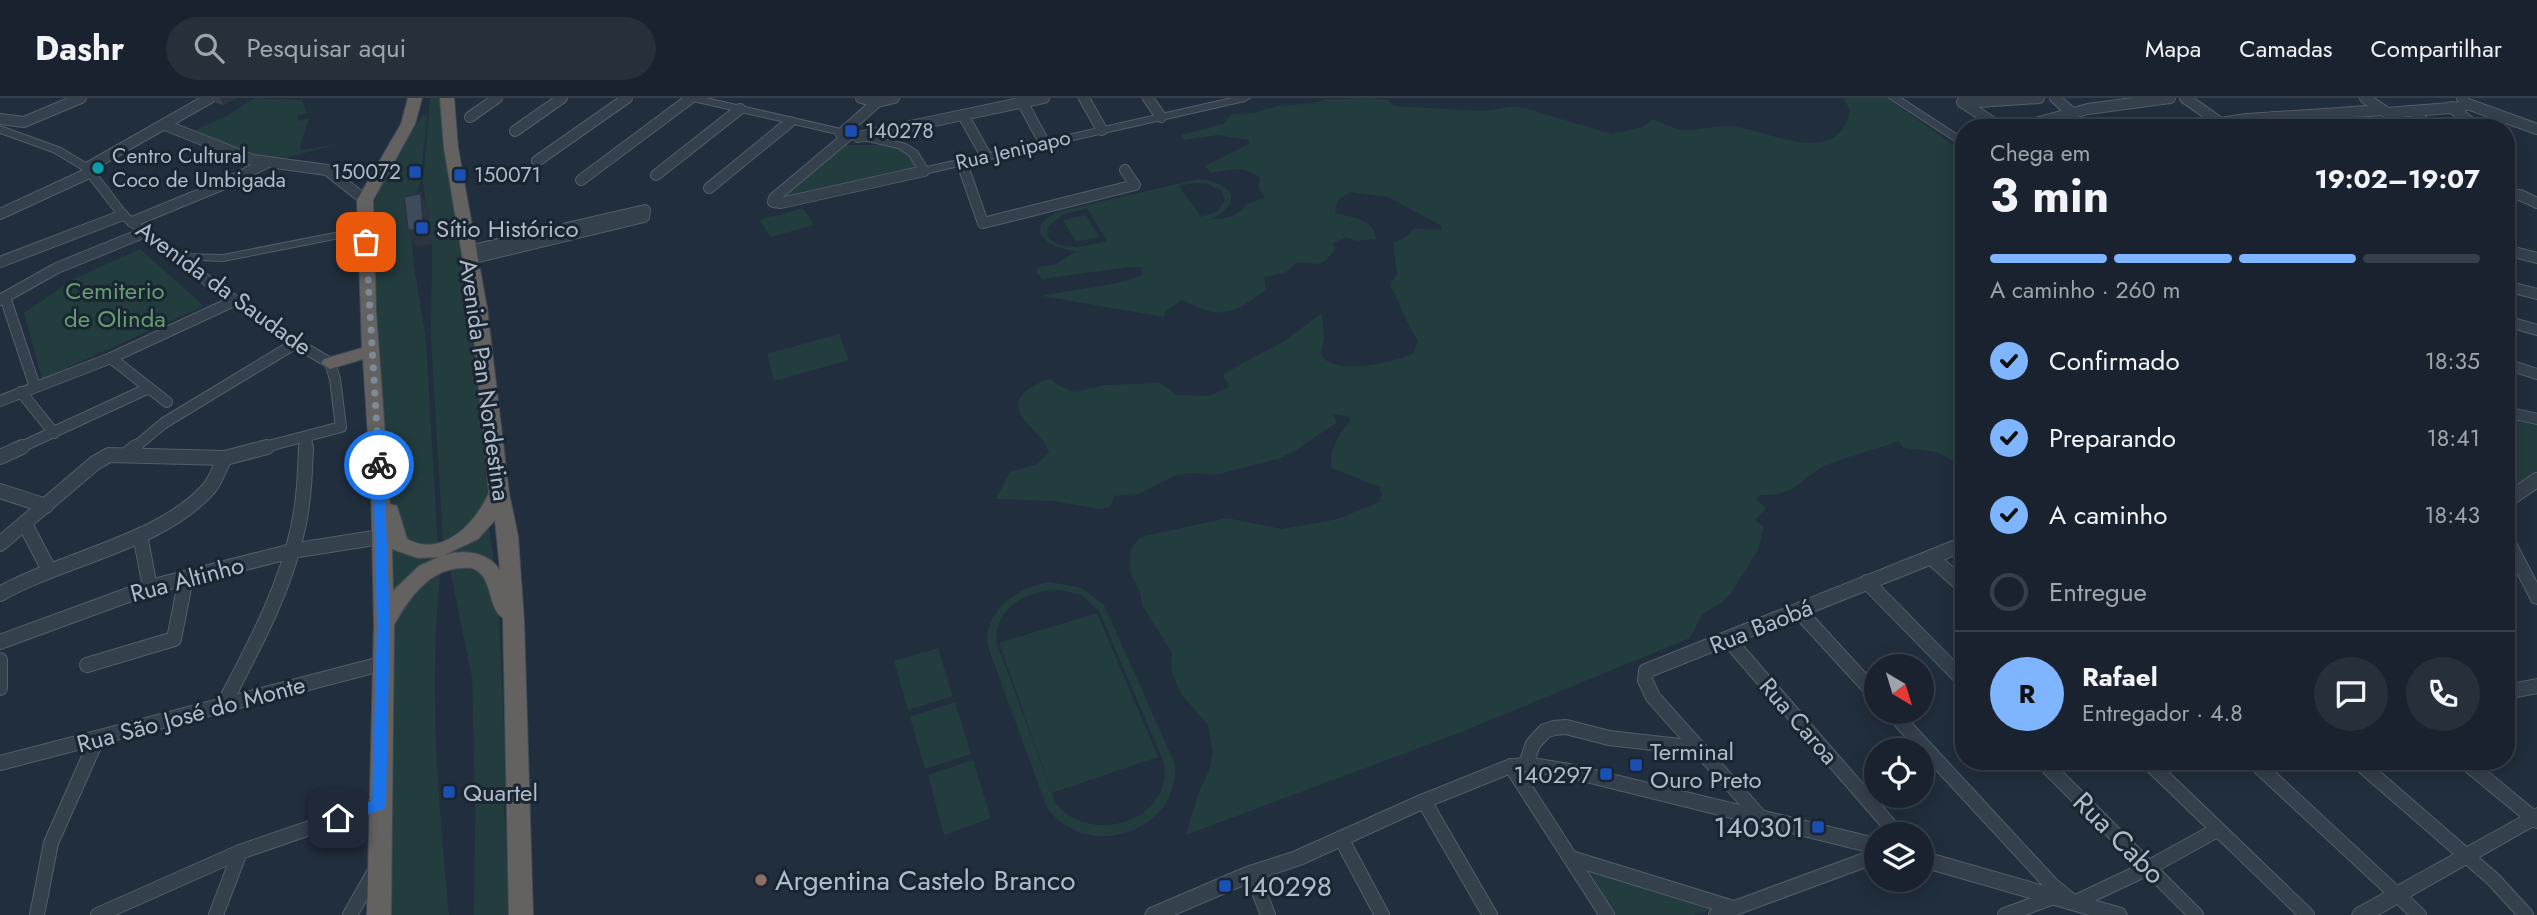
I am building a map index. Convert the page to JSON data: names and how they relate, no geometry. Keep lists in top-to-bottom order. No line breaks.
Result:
{"streets":{"highway":["Avenida Pan Nordestina"],"street":["Rua Jenipapo","Avenida da Saudade","Rua Altinho","Rua Baobá","Rua São José do Monte","Rua Caroa","Rua Cabo"]},"crossings":[["Rua Baobá","Rua Caroa"]],"parks":["Cemiterio de Olinda"],"places":{"transit":["140278","150072","150071","Sítio Histórico","Terminal Ouro Preto","140297","Quartel","140301","140298"],"other":["Centro Cultural Coco de Umbigada","Argentina Castelo Branco"]},"north":"bottom right","page":{"header":"Dashr","search":"Pesquisar aqui","nav":["Mapa","Camadas","Compartilhar"],"heading":["3 min","Chega em","19:02–19:07"],"panel":["Rafael","Entregador · 4.8"],"bar":"A caminho · 260 m","list":[["Confirmado","18:35"],["Preparando","18:41"],["A caminho","18:43"],"Entregue"],"round":"R"}}
